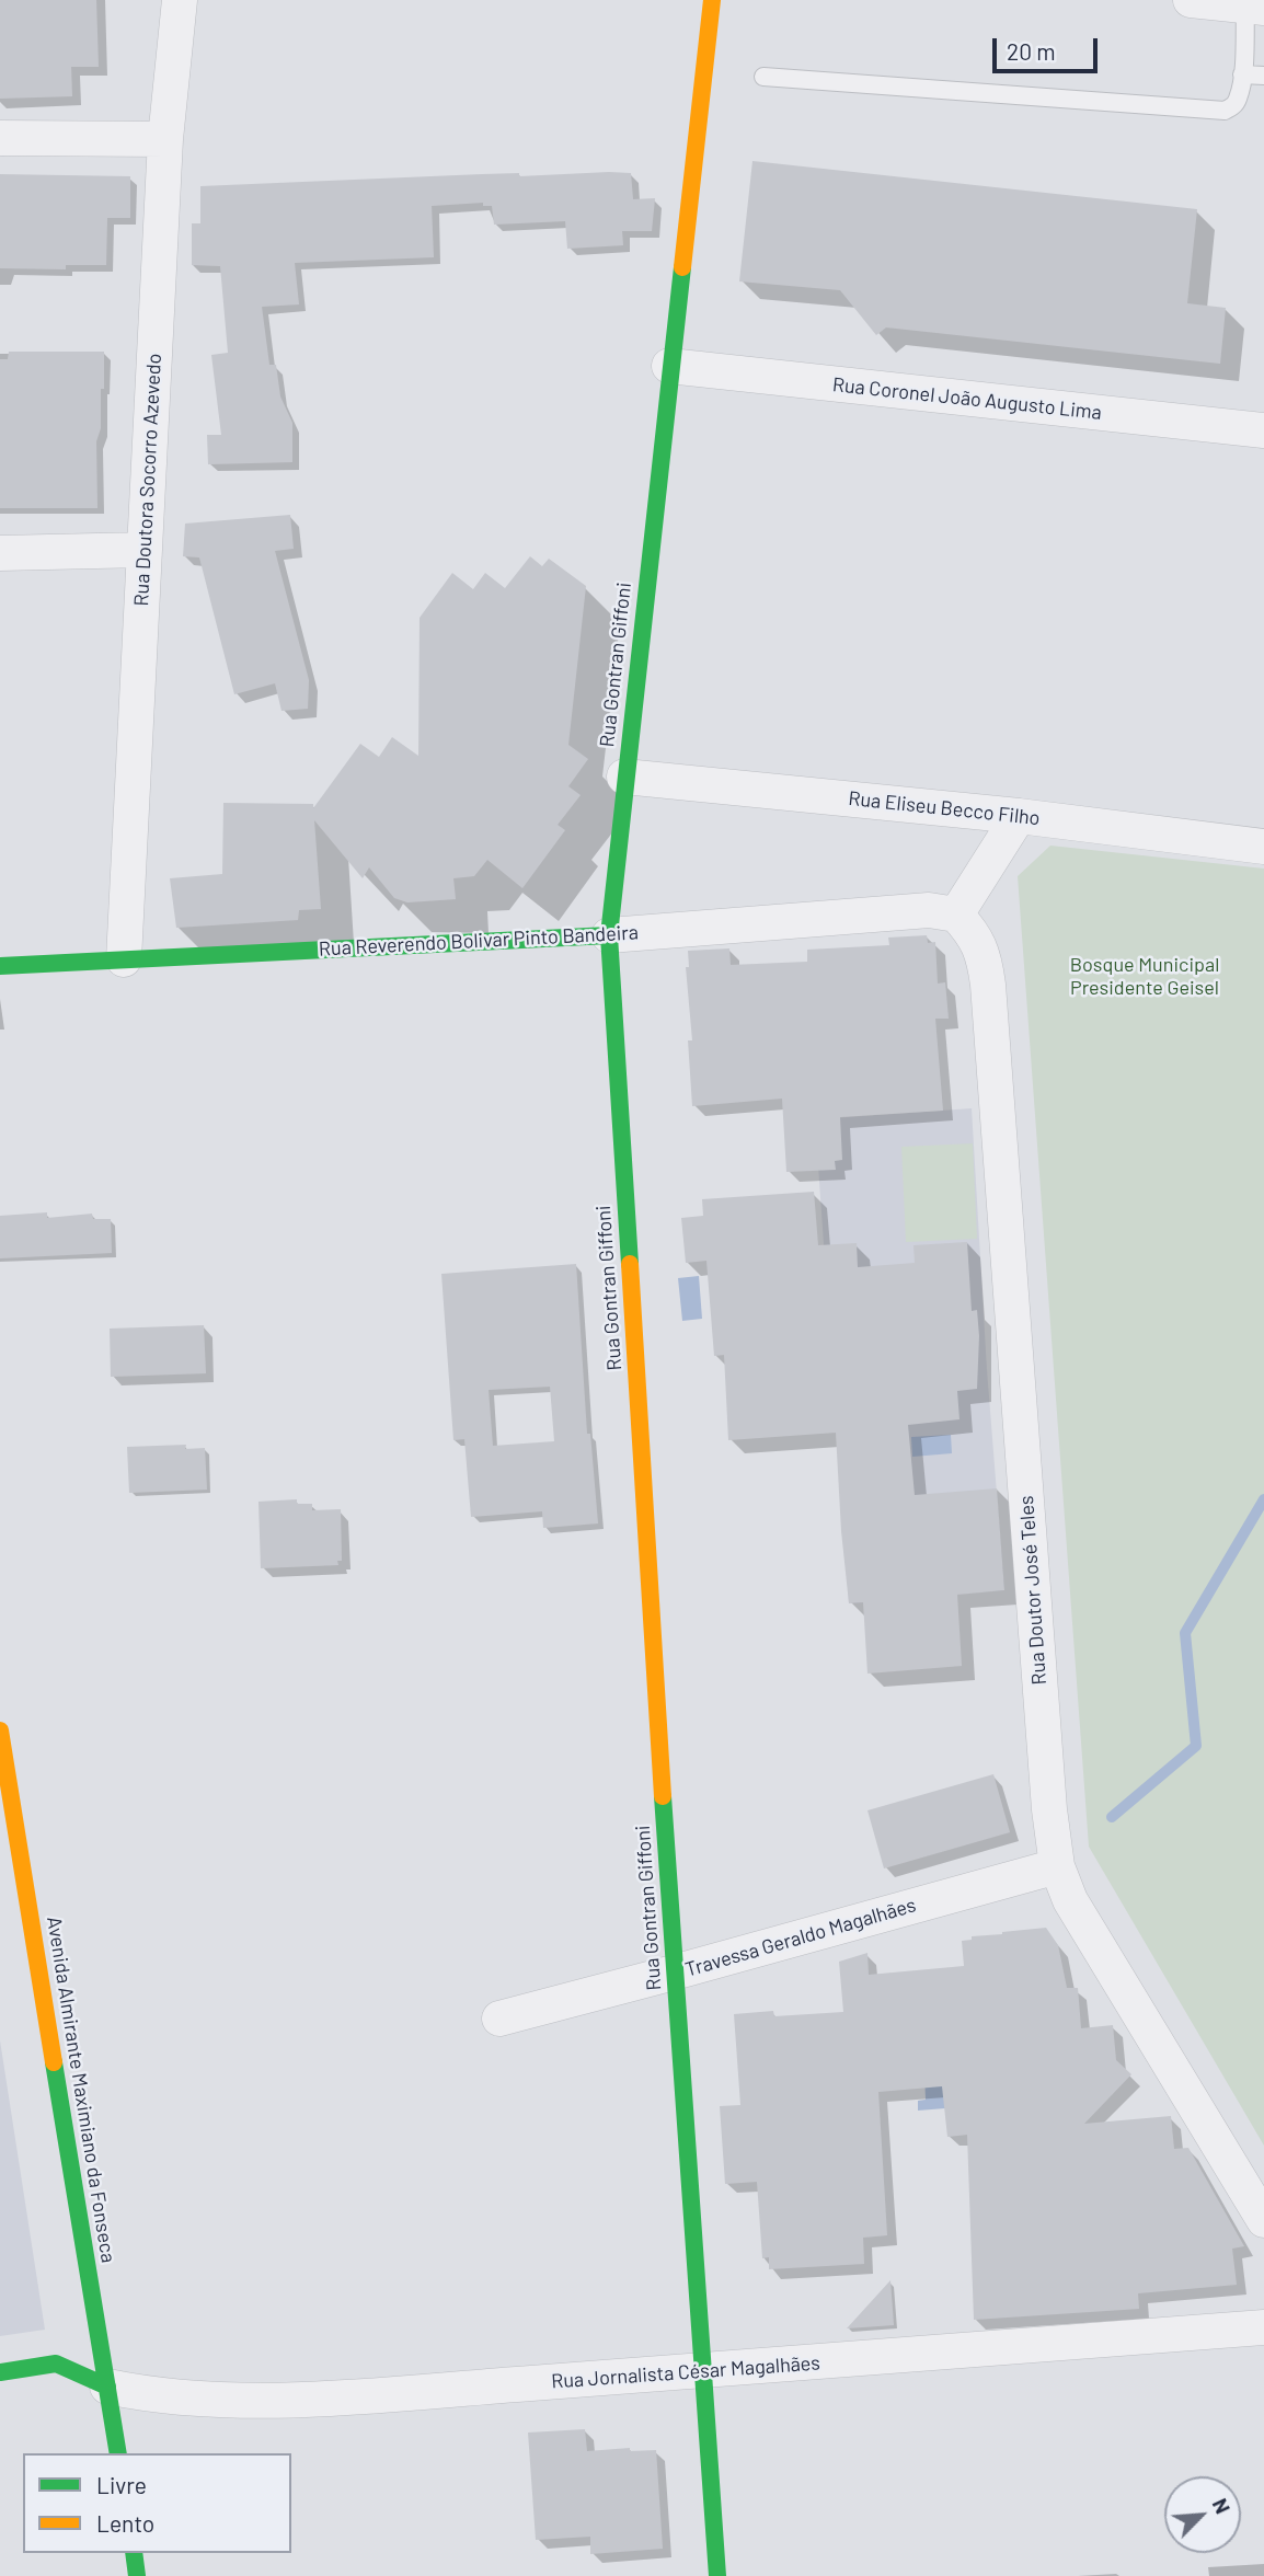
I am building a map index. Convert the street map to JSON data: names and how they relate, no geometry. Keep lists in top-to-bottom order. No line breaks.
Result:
{"streets":{"street":["Rua Coronel João Augusto Lima","Rua Doutora Socorro Azevedo","Rua Gontran Giffoni","Rua Eliseu Becco Filho","Rua Reverendo Bolivar Pinto Bandeira","Rua Doutor José Teles","Travessa Geraldo Magalhães","Avenida Almirante Maximiano da Fonseca","Rua Jornalista César Magalhães"]},"crossings":[["Rua Coronel João Augusto Lima","Rua Gontran Giffoni"],["Rua Doutora Socorro Azevedo","Rua Reverendo Bolivar Pinto Bandeira"],["Rua Gontran Giffoni","Rua Eliseu Becco Filho"],["Rua Gontran Giffoni","Rua Reverendo Bolivar Pinto Bandeira"],["Rua Gontran Giffoni","Travessa Geraldo Magalhães"],["Rua Gontran Giffoni","Rua Jornalista César Magalhães"],["Rua Reverendo Bolivar Pinto Bandeira","Rua Doutor José Teles"],["Rua Doutor José Teles","Travessa Geraldo Magalhães"],["Avenida Almirante Maximiano da Fonseca","Rua Jornalista César Magalhães"]],"parks":["Bosque Municipal Presidente Geisel"],"legend":["Livre","Lento"],"scale_bar":"20 m","north":"top right"}
